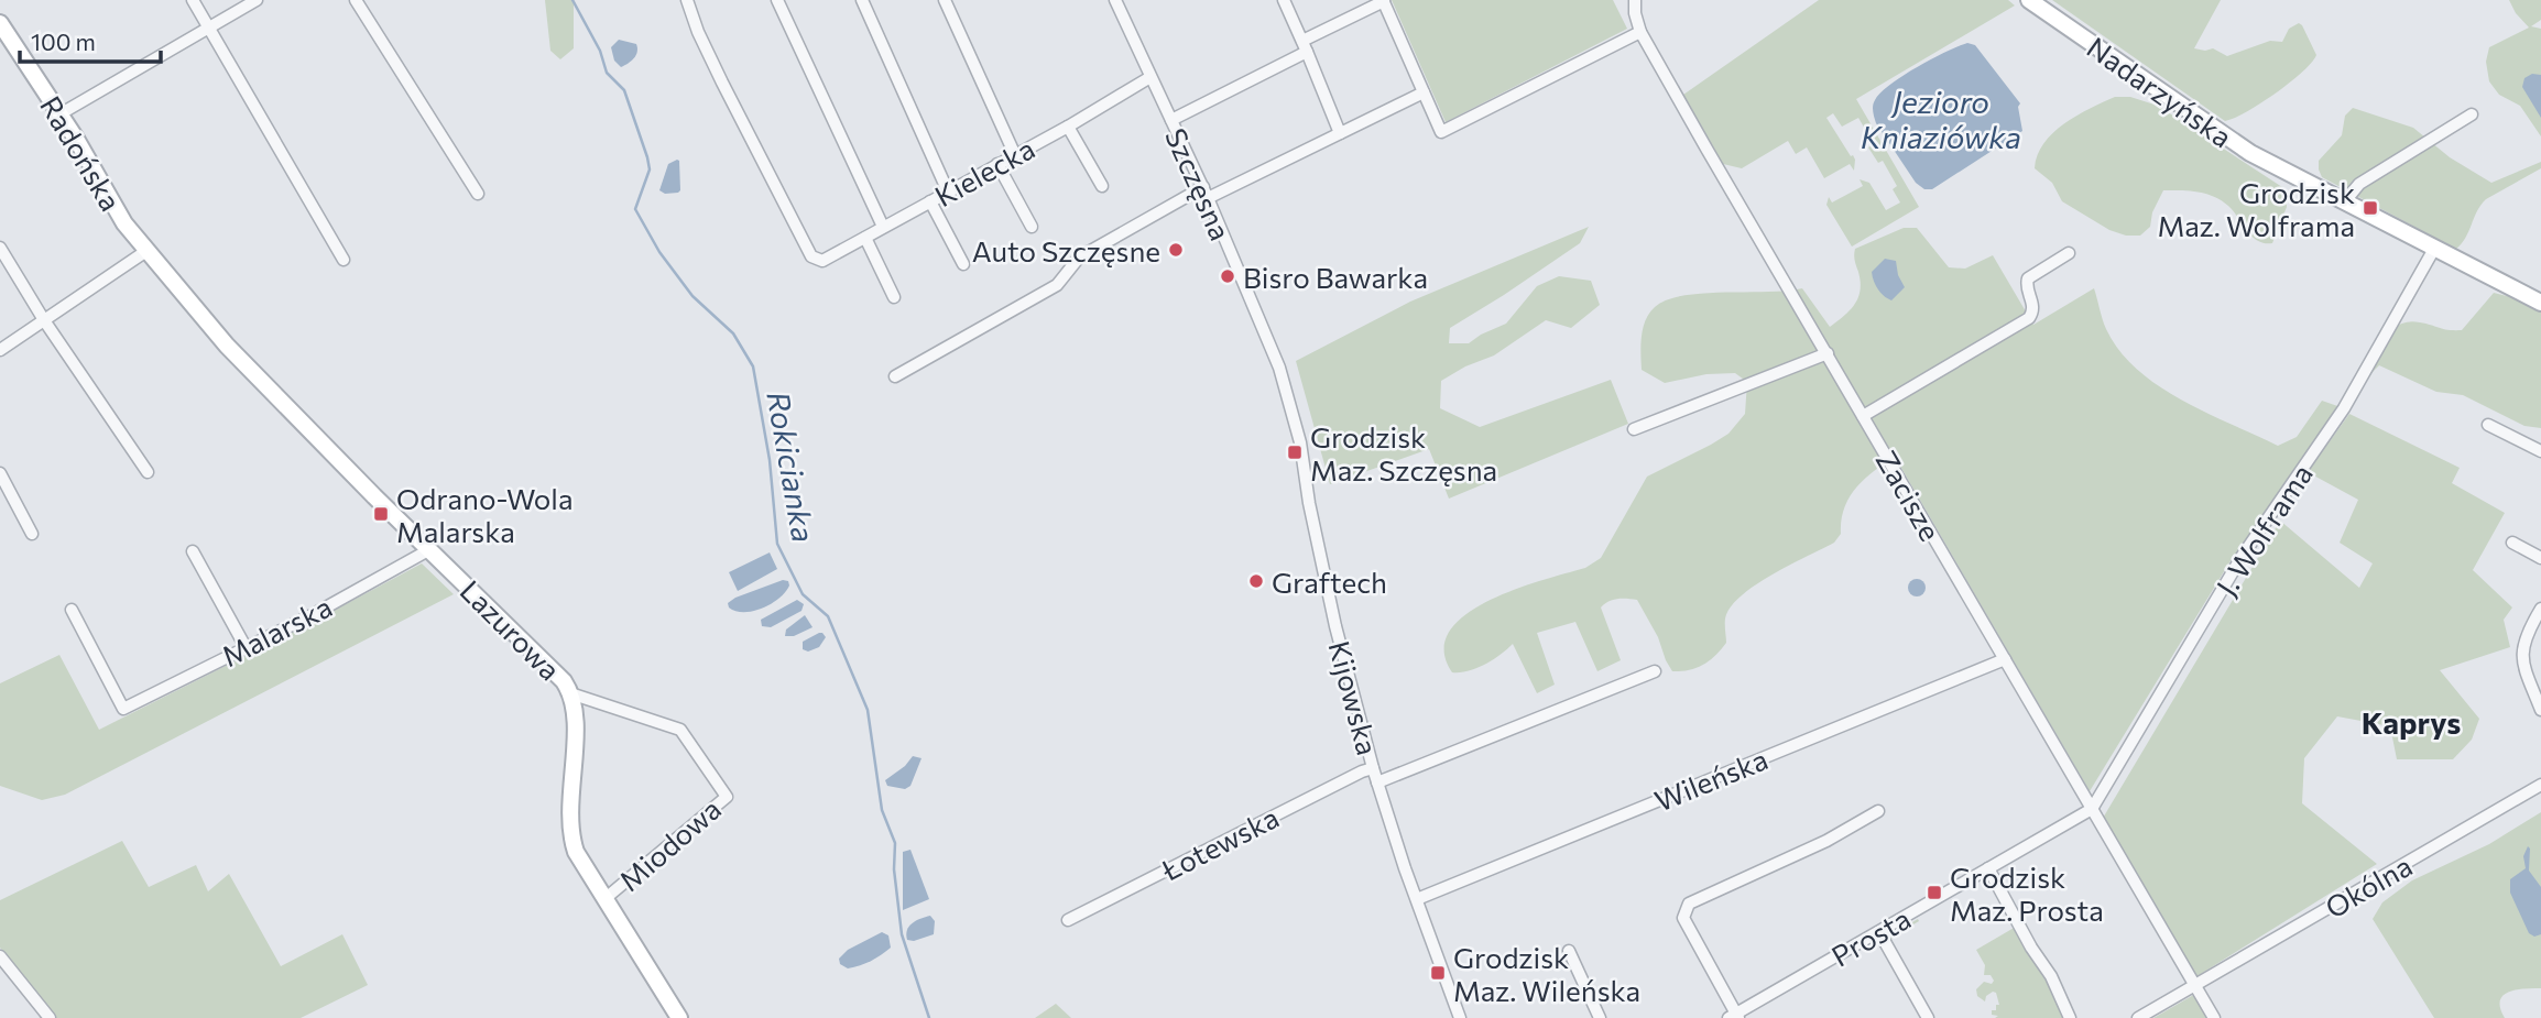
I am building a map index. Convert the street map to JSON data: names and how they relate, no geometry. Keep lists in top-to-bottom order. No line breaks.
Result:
{"streets":{"street":["Nadarzyńska","Radońska","Kielecka","Szczęsna","Zacisze","J. Wolframa","Lazurowa","Malarska","Kijowska","Wileńska","Łotewska","Miodowa","Okólna","Prosta"]},"crossings":[["Nadarzyńska","J. Wolframa"],["Radońska","Lazurowa"],["Kielecka","Szczęsna"],["Szczęsna","Kijowska"],["Zacisze","J. Wolframa"],["Zacisze","Wileńska"],["Zacisze","Okólna"],["Zacisze","Prosta"],["J. Wolframa","Prosta"],["Lazurowa","Malarska"],["Lazurowa","Miodowa"],["Kijowska","Wileńska"],["Kijowska","Łotewska"]],"districts":["Kaprys"],"water":["Jezioro Kniaziówka","Rokicianka"],"places":{"transit":["Grodzisk Maz. Wolframa","Grodzisk Maz. Szczęsna","Odrano-Wola Malarska","Grodzisk Maz. Prosta","Grodzisk Maz. Wileńska"],"other":["Auto Szczęsne","Bisro Bawarka","Graftech"]},"scale_bar":"100 m"}
